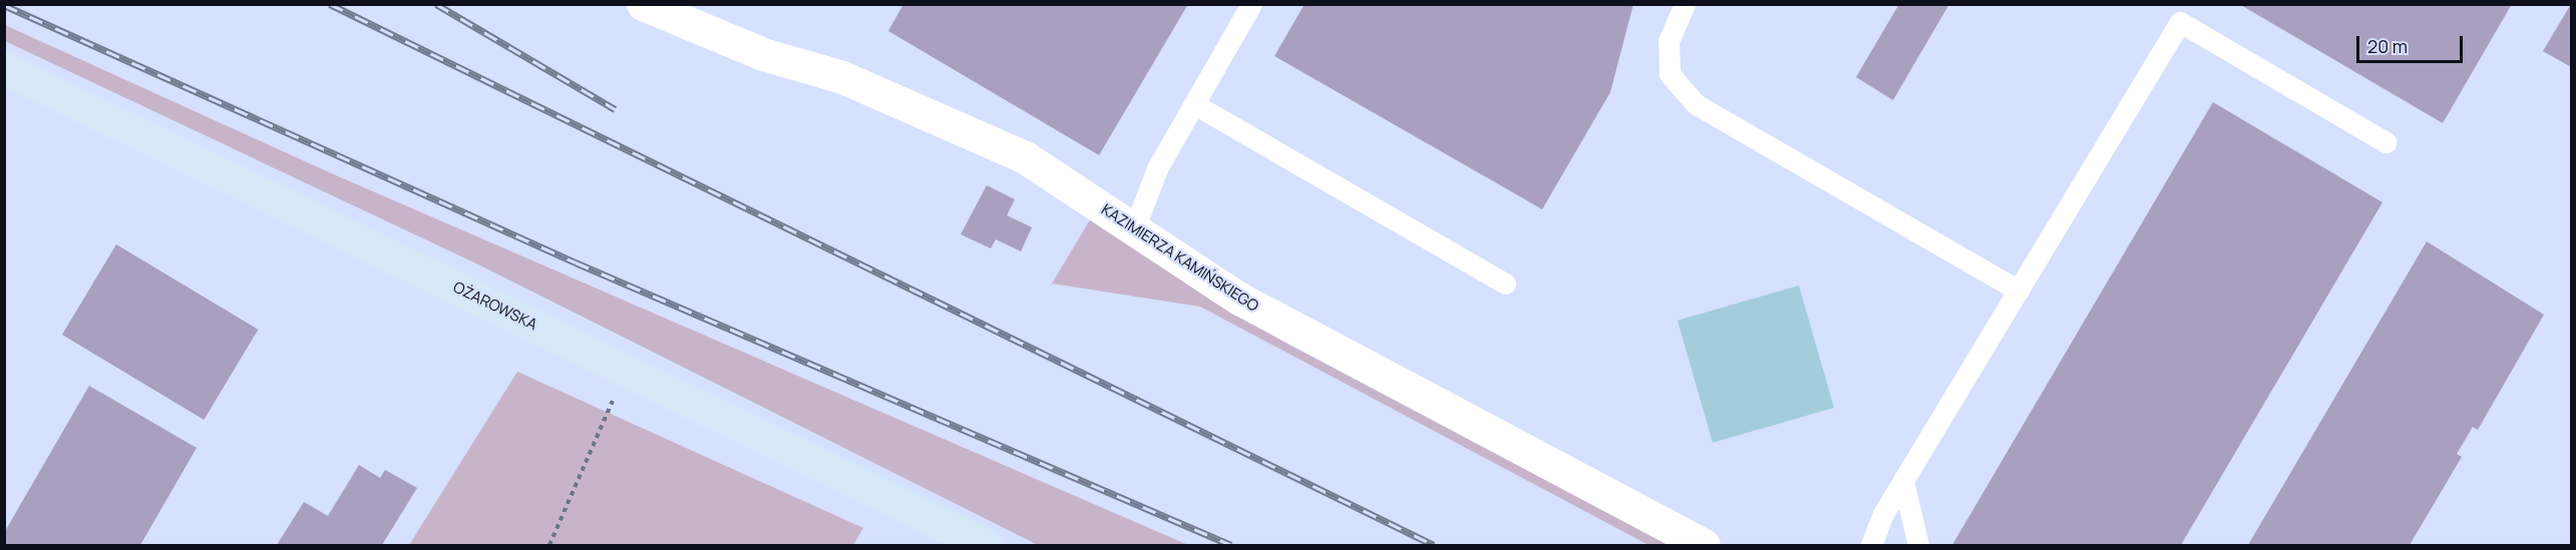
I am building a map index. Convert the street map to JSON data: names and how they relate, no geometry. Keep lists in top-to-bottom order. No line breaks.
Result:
{"streets":{"main road":["OŻAROWSKA"],"street":["KAZIMIERZA KAMIŃSKIEGO"]},"scale_bar":"20 m"}
